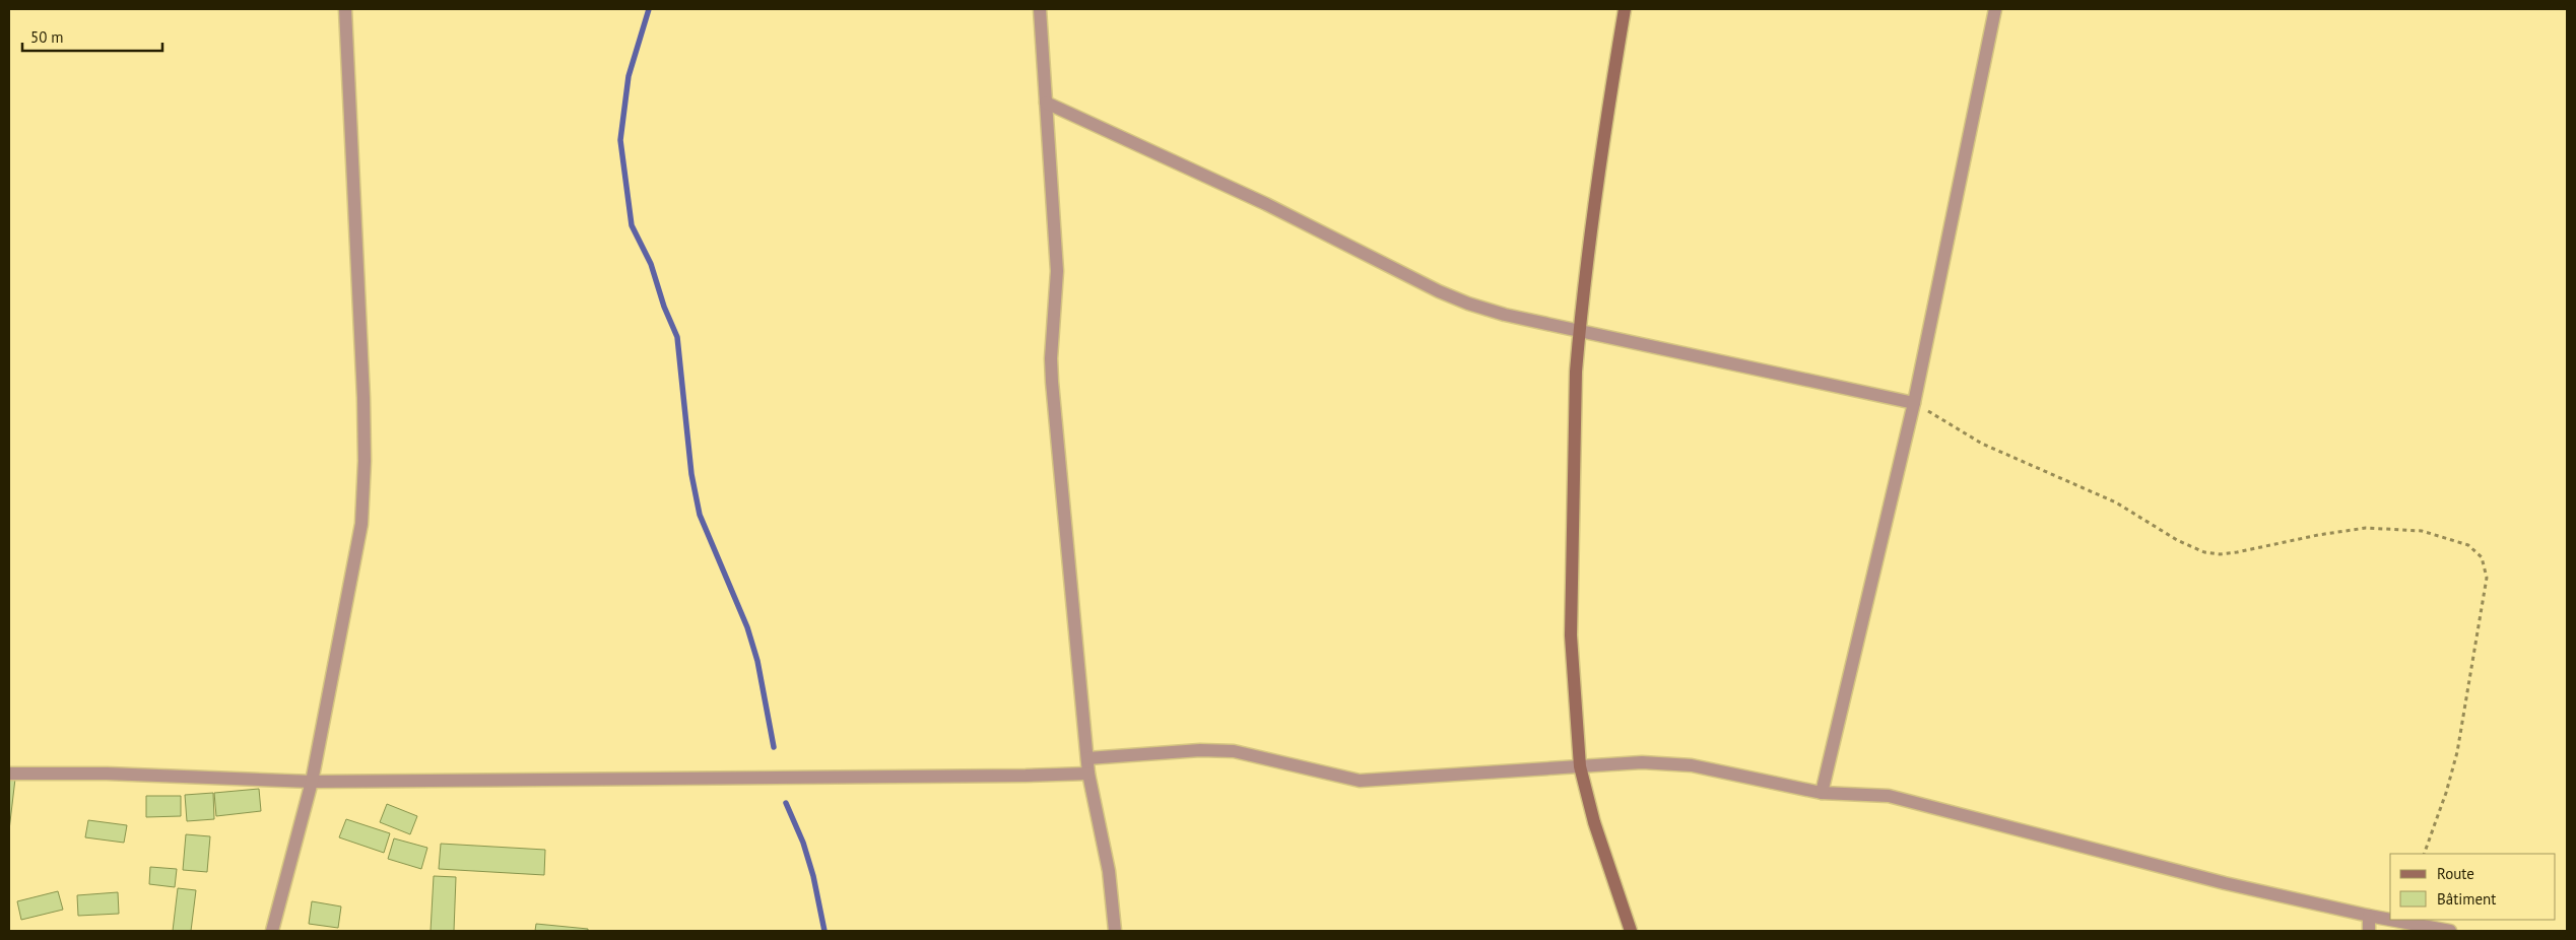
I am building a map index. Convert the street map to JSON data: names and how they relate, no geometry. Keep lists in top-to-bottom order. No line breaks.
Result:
{"legend":["Route","Bâtiment"],"scale_bar":"50 m"}
